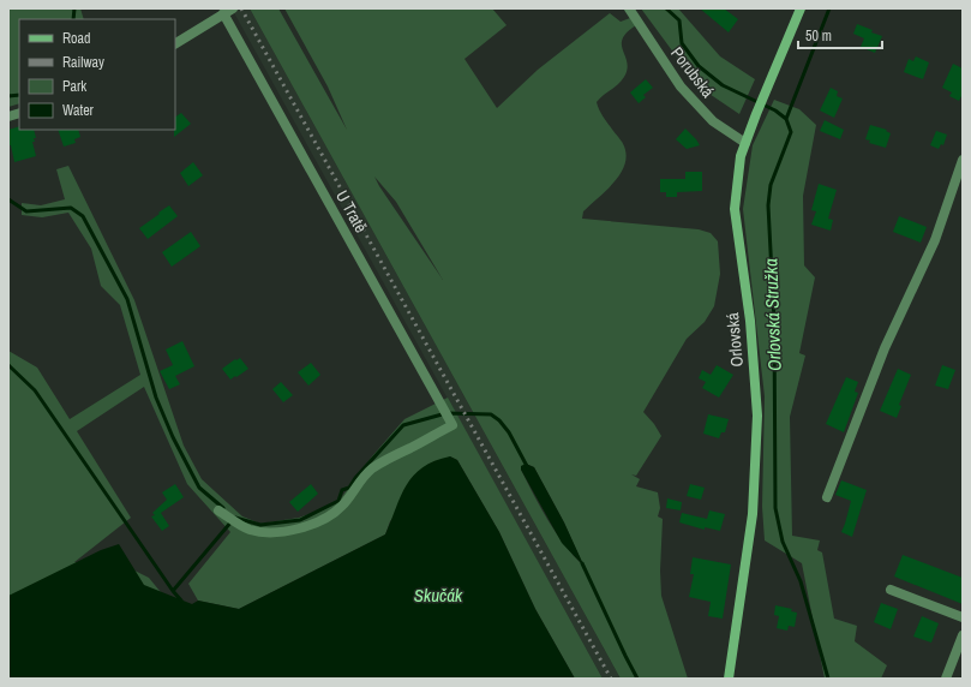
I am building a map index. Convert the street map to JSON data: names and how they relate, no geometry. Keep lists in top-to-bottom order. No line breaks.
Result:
{"streets":{"main road":["Orlovská"],"street":["Porubská","U Tratě"]},"crossings":[["Porubská","Orlovská"]],"water":["Orlovská Stružka","Skučák"],"legend":["Road","Railway","Park","Water"],"scale_bar":"50 m"}
